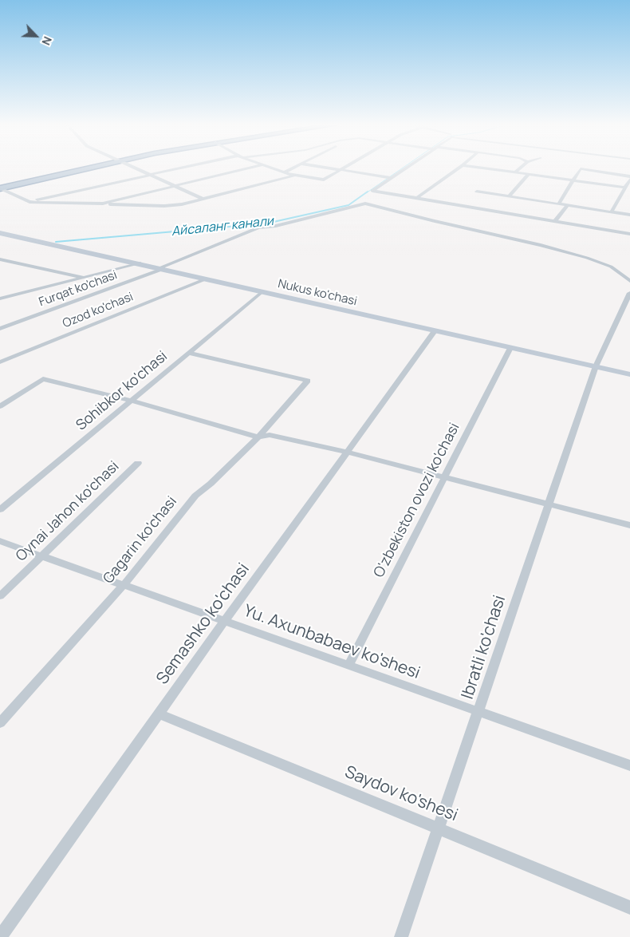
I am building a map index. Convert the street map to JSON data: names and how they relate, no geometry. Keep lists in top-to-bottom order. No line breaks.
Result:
{"streets":{"main road":["Nukus ko'chasi"],"street":["Furqat ko'chasi","Ozod ko'chasi","Sohibkor ko'chasi","O'zbekiston ovozi ko'chasi","Oynai Jahon ko'chasi","Gagarin ko'chasi","Semashko ko'chasi","Yu. Axunbabaev ko'shesi","Ibratli ko'chasi","Saydov ko'shesi"]},"crossings":[["Furqat ko'chasi","Nukus ko'chasi"],["Nukus ko'chasi","Ozod ko'chasi"],["Nukus ko'chasi","Sohibkor ko'chasi"],["Nukus ko'chasi","O'zbekiston ovozi ko'chasi"],["Nukus ko'chasi","Semashko ko'chasi"],["Nukus ko'chasi","Ibratli ko'chasi"],["Sohibkor ko'chasi","Gagarin ko'chasi"],["O'zbekiston ovozi ko'chasi","Yu. Axunbabaev ko'shesi"],["Oynai Jahon ko'chasi","Yu. Axunbabaev ko'shesi"],["Gagarin ko'chasi","Yu. Axunbabaev ko'shesi"],["Semashko ko'chasi","Yu. Axunbabaev ko'shesi"],["Semashko ko'chasi","Saydov ko'shesi"],["Yu. Axunbabaev ko'shesi","Ibratli ko'chasi"],["Ibratli ko'chasi","Saydov ko'shesi"]],"water":["Айсаланг канали"],"north":"bottom right"}
